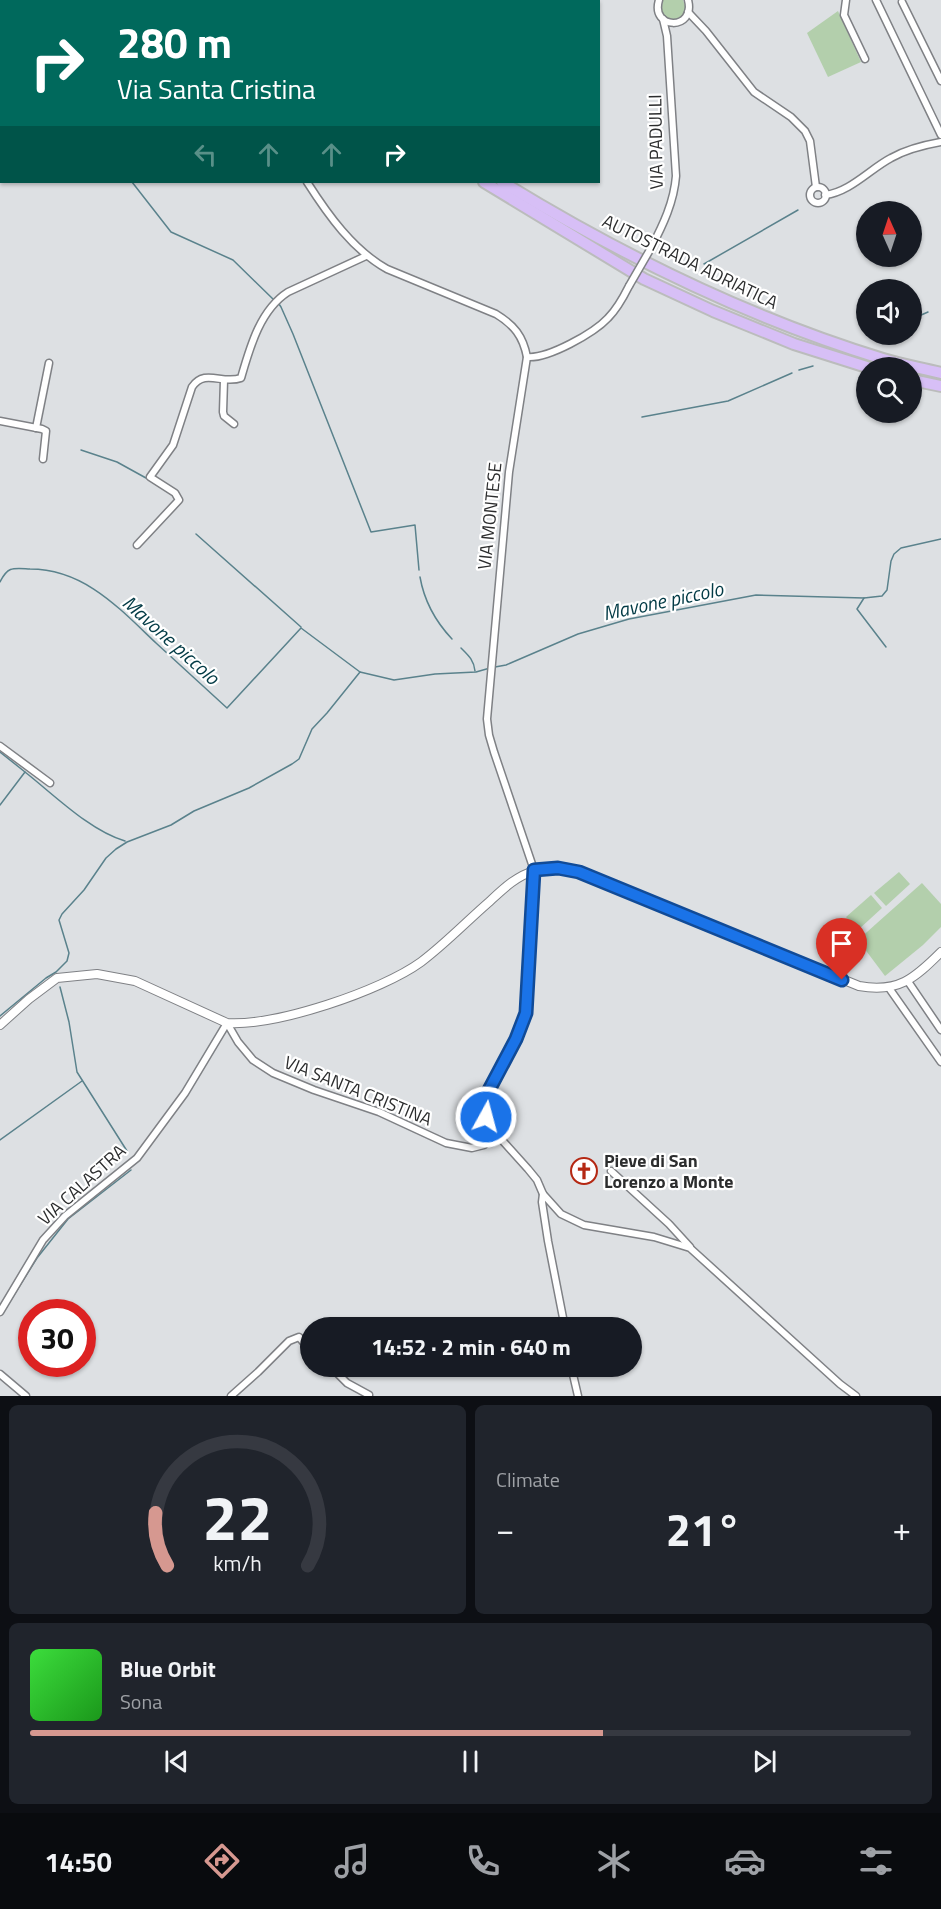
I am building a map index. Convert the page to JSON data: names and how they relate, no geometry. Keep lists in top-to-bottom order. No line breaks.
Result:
{"streets":{"highway":["AUTOSTRADA ADRIATICA"],"street":["VIA PADULLI","VIA MONTESE","VIA SANTA CRISTINA","VIA CALASTRA"]},"crossings":[["VIA PADULLI","VIA MONTESE"],["VIA SANTA CRISTINA","VIA CALASTRA"]],"water":["Mavone piccolo"],"places":{"church":["Pieve di San Lorenzo a Monte"]},"north":"top","page":{"turn":["280 m","Via Santa Cristina"],"limit":"30","trip":"14:52 · 2 min · 640 m","tile":"Climate","heat":["−","21°","+"],"song":["Blue Orbit","Sona"],"tabs":"14:50","gauge":["22","km/h"]}}
